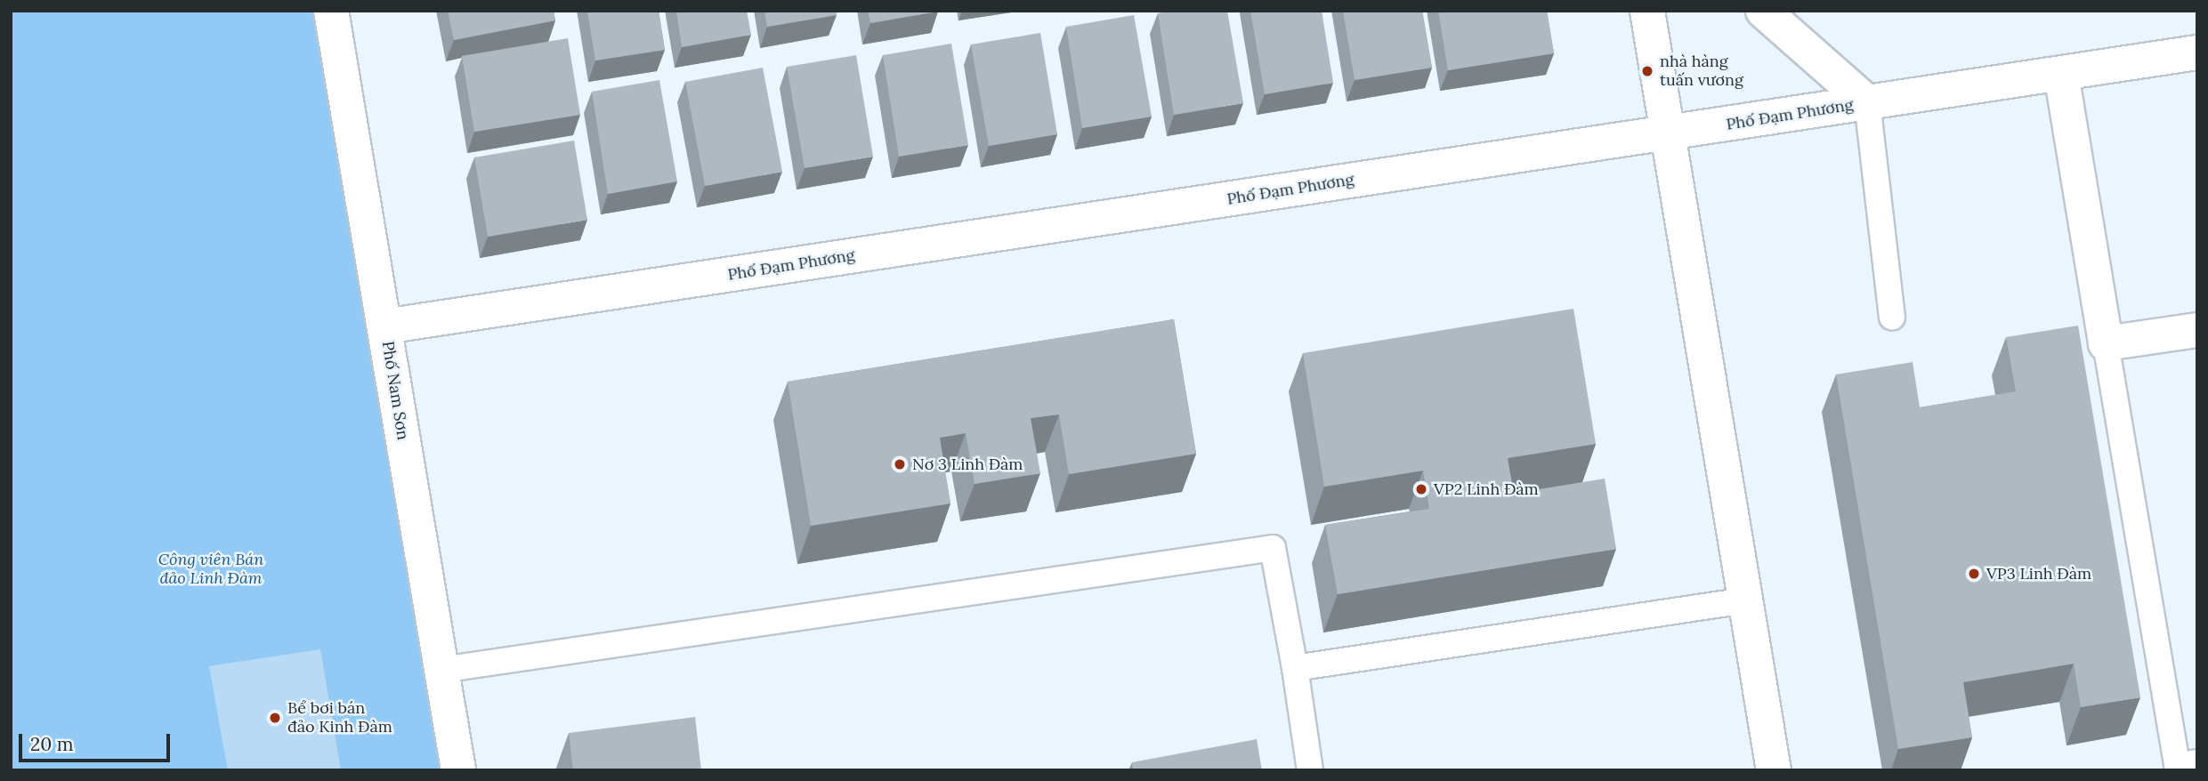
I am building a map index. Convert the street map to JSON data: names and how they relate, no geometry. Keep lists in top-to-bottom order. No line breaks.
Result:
{"streets":{"street":["Phố Đạm Phương","Phố Nam Sơn"]},"crossings":[["Phố Đạm Phương","Phố Nam Sơn"]],"parks":["Công viên Bán đảo Linh Đàm"],"places":["nhà hàng tuấn vương","Nơ 3 Linh Đàm","VP2 Linh Đàm","VP3 Linh Đàm","Bể bơi bán đảo Kinh Đàm"],"scale_bar":"20 m"}
